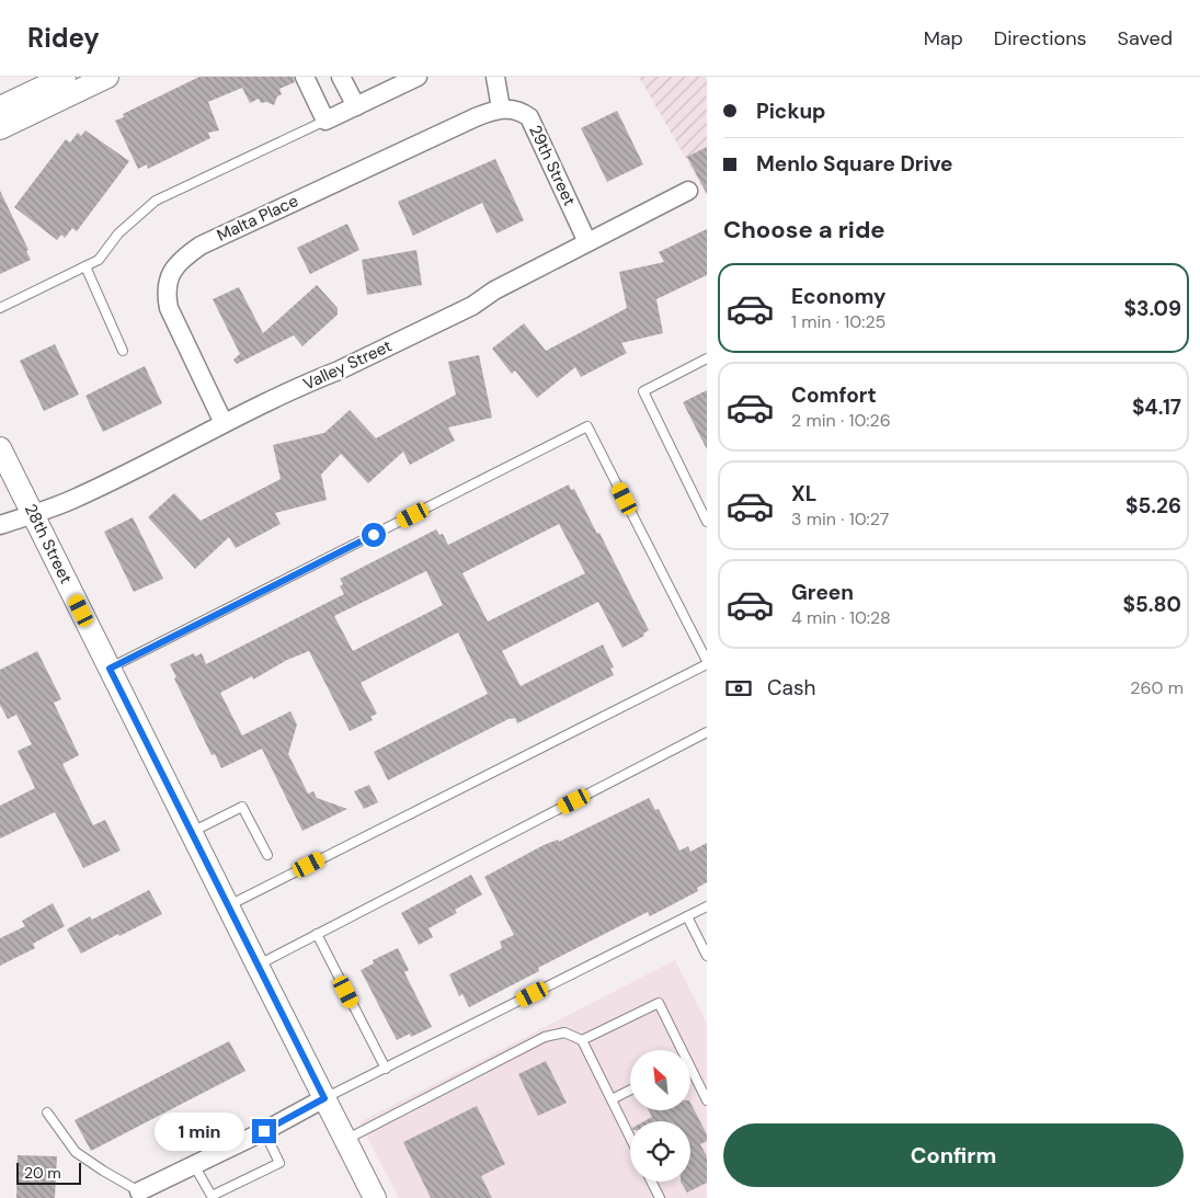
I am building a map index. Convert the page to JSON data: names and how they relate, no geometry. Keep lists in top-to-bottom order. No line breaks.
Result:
{"streets":{"street":["29th Street","Malta Place","Valley Street","28th Street"]},"crossings":[["29th Street","Malta Place"],["29th Street","Valley Street"],["Malta Place","Valley Street"],["Valley Street","28th Street"]],"scale_bar":"20 m","north":"top left","page":{"header":"Ridey","nav":["Map","Directions","Saved"],"banner":["Pickup","Menlo Square Drive"],"heading":"Choose a ride","list":[{"name":"Economy","note":"1 min · 10:25","value":"$3.09"},{"name":"Comfort","note":"2 min · 10:26","value":"$4.17"},{"name":"XL","note":"3 min · 10:27","value":"$5.26"},{"name":"Green","note":"4 min · 10:28","value":"$5.80"}],"pay":["Cash","260 m"],"bubble":"1 min","buttons":"Confirm","scale":"20 m"}}
